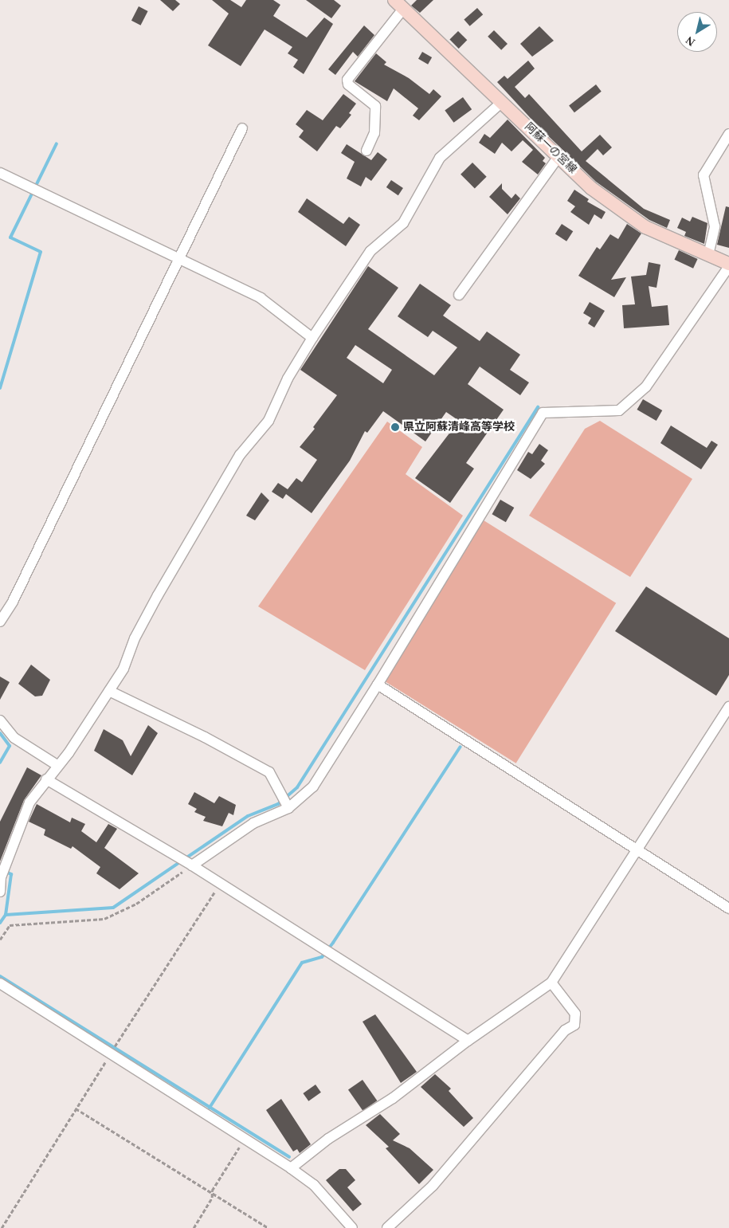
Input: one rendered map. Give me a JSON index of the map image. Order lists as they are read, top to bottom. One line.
{"streets":{"main road":["阿蘇一の宮線"]},"places":["県立阿蘇清峰高等学校"],"north":"bottom left"}
